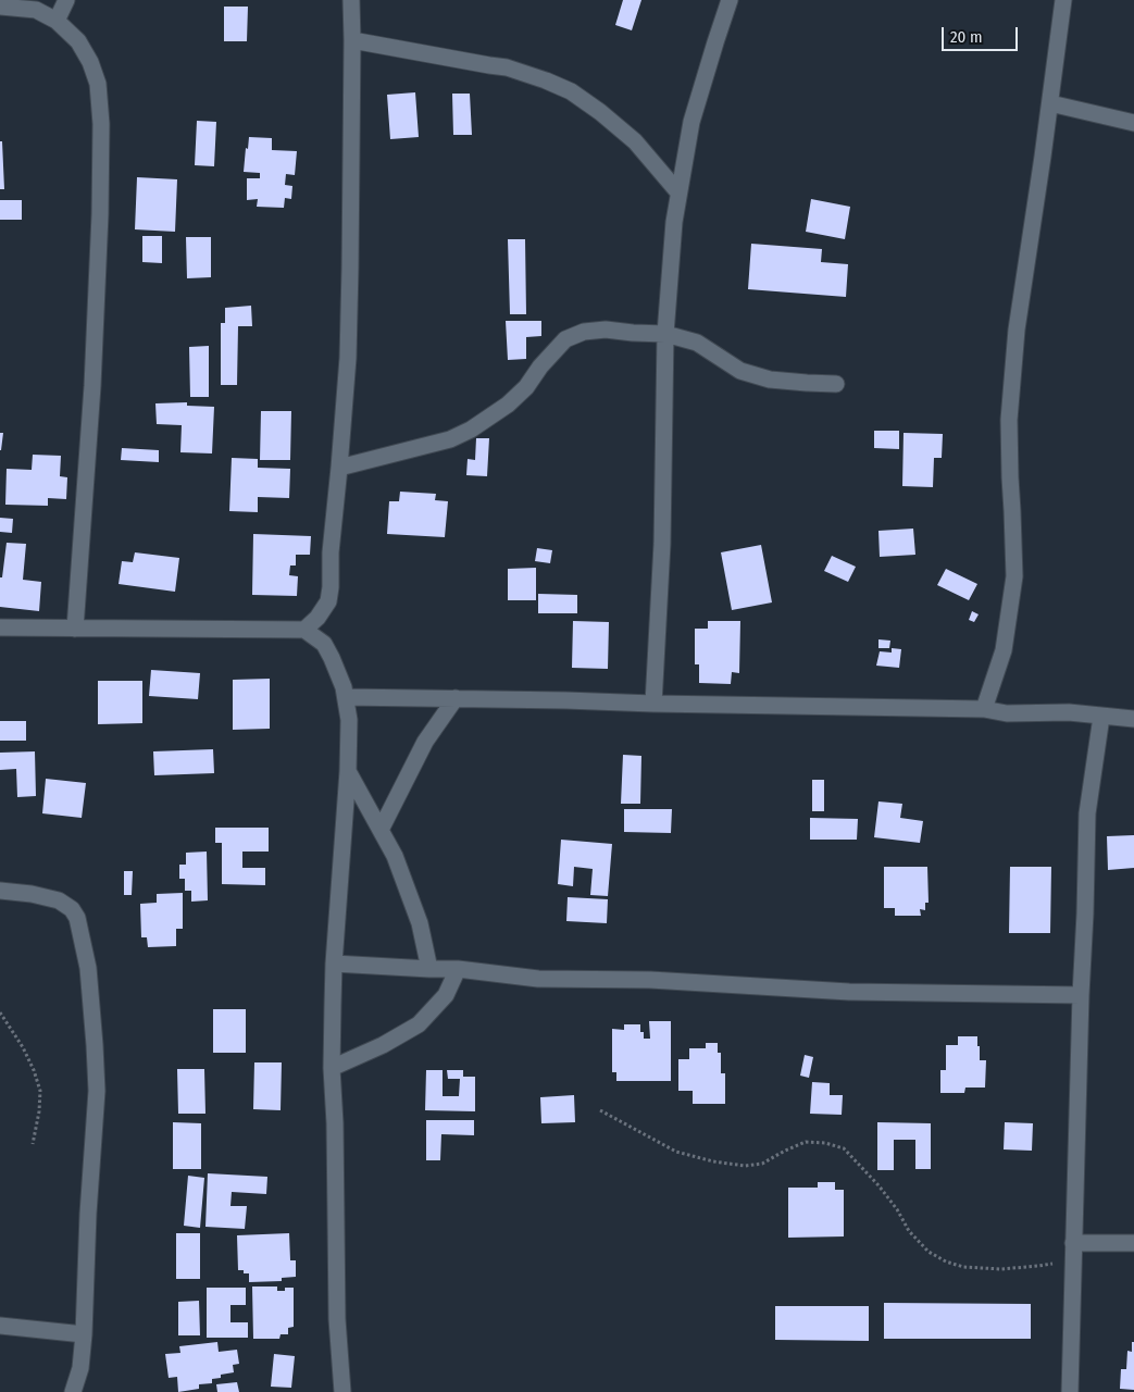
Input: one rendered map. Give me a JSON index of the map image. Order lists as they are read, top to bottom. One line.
{"scale_bar":"20 m"}
